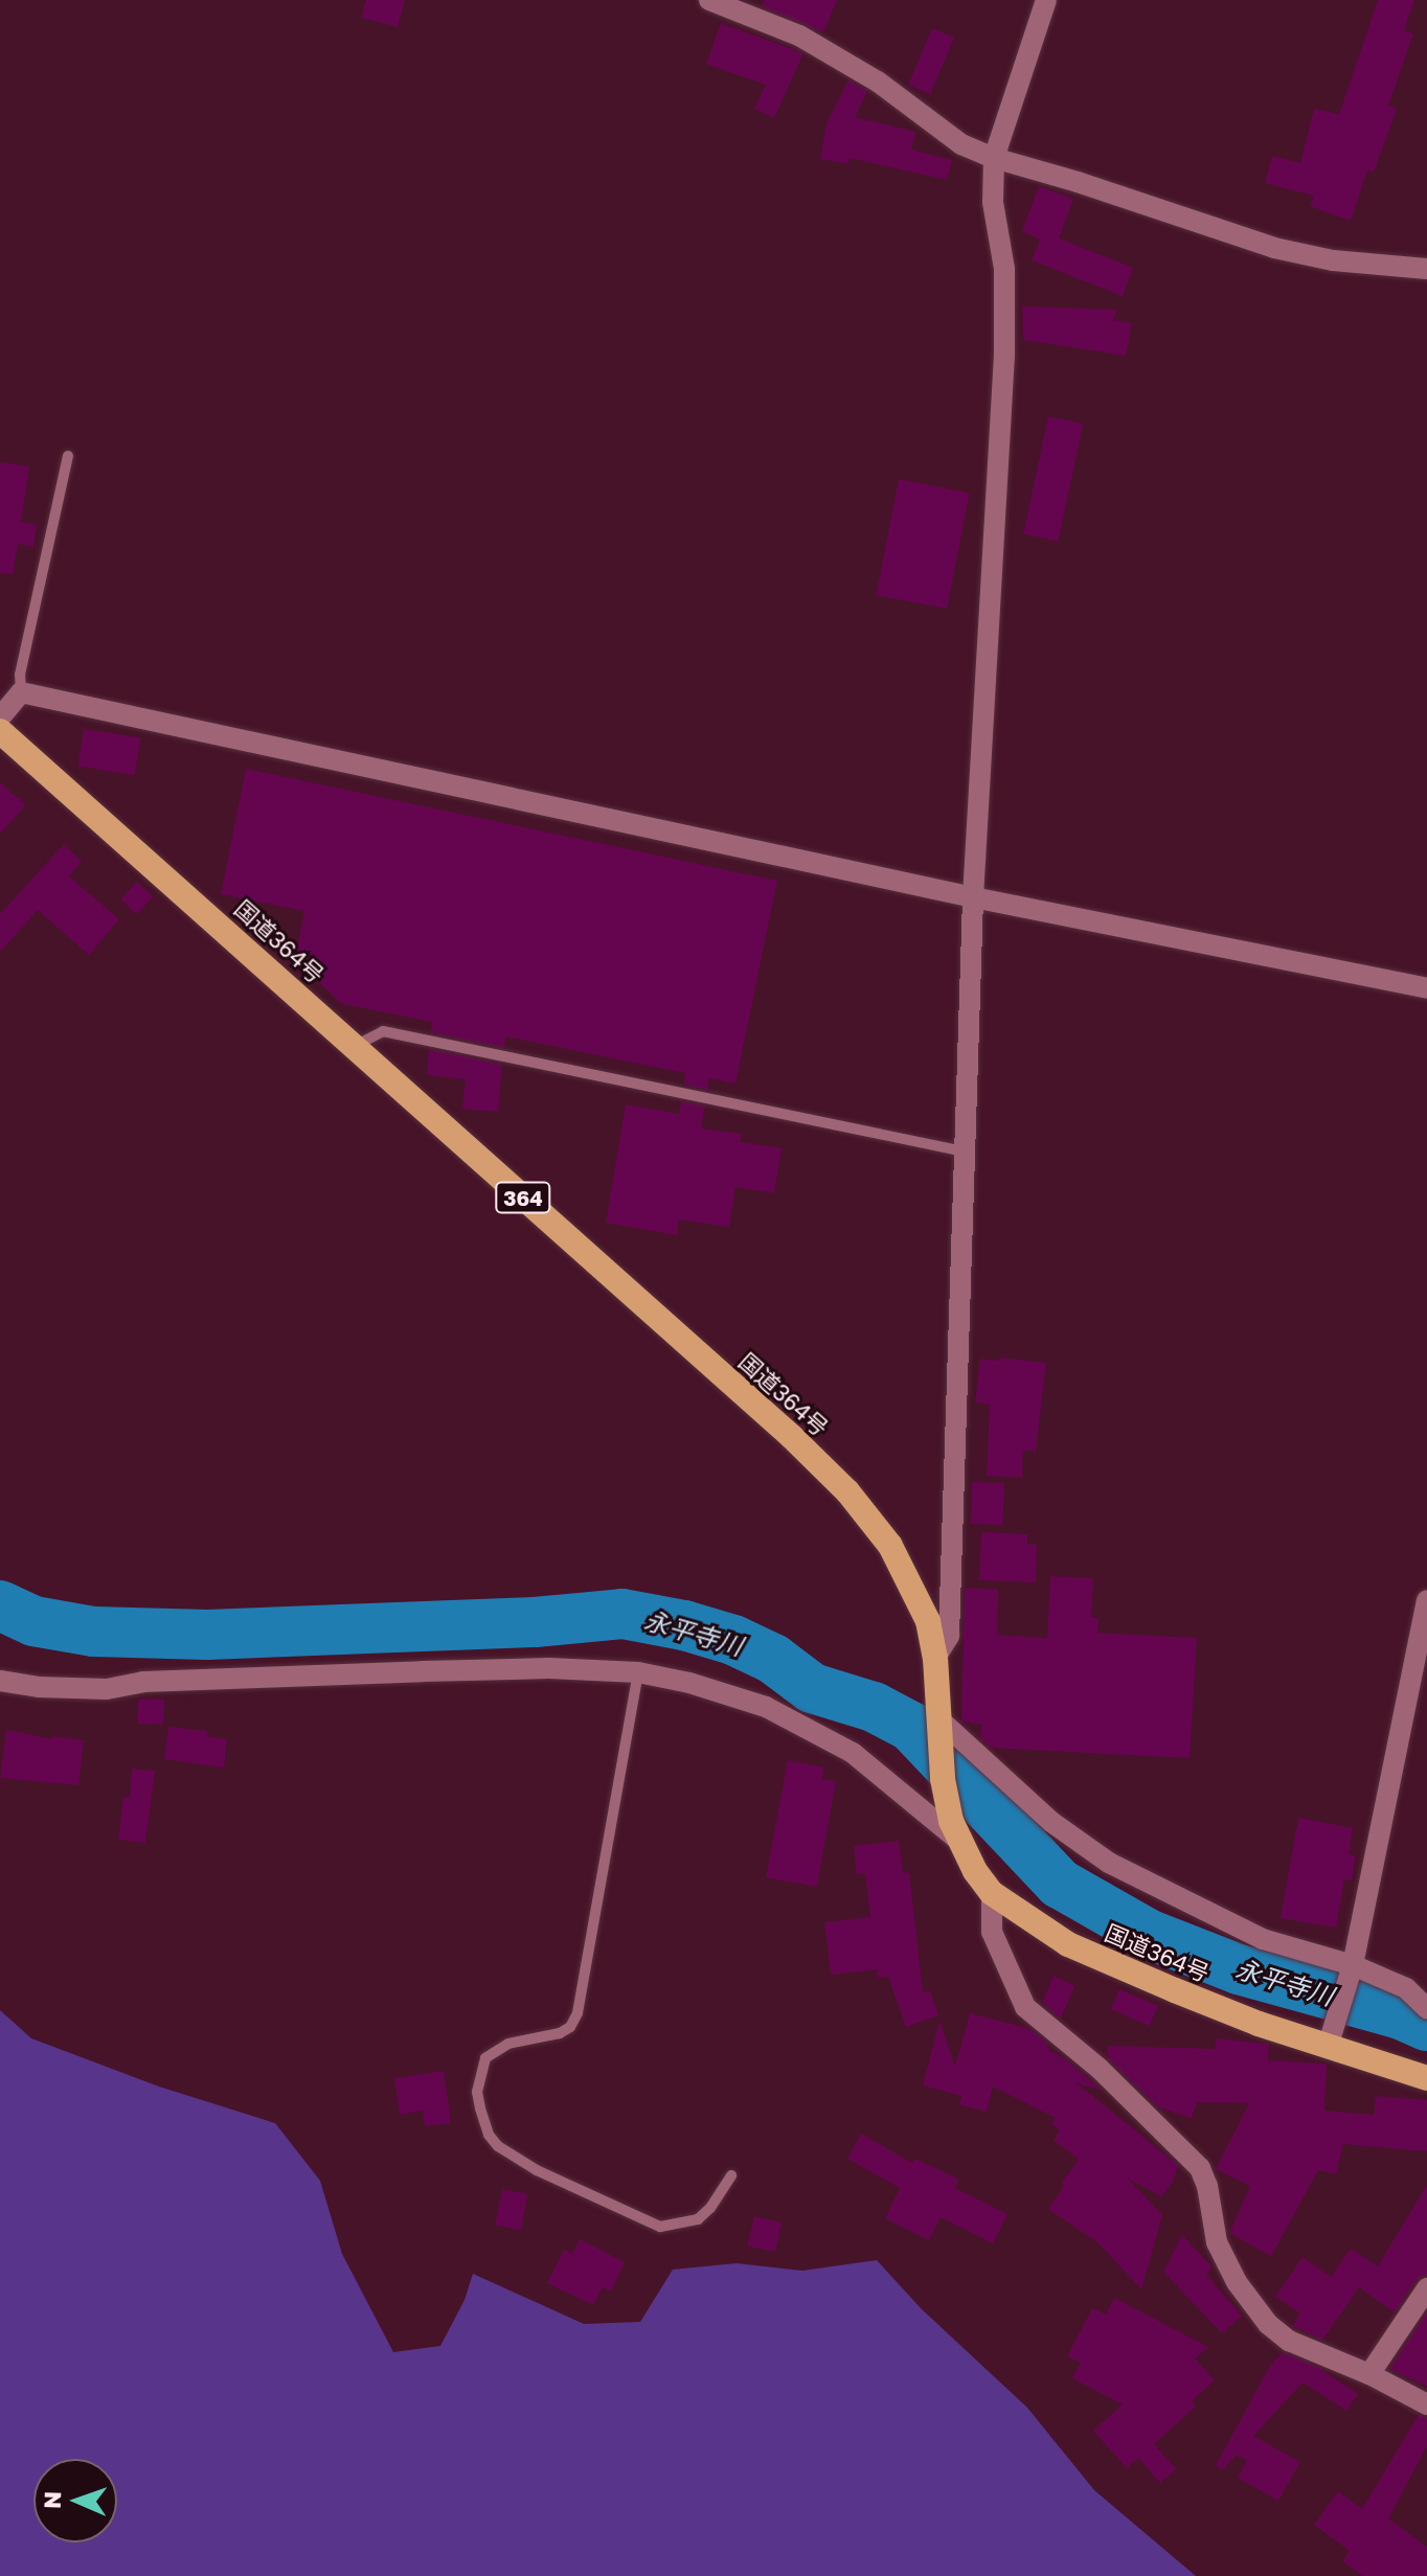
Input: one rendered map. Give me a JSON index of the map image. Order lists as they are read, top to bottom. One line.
{"streets":{"highway":["国道364号","364"]},"water":["永平寺川"],"north":"left"}
